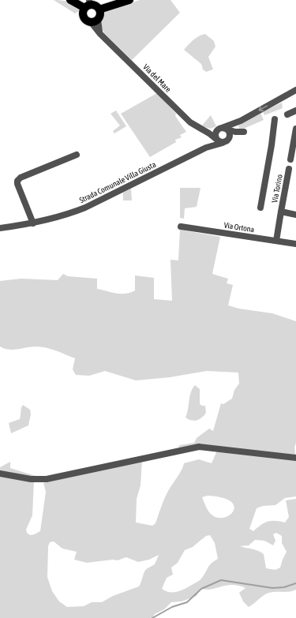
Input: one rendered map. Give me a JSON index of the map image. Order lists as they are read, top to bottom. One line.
{"streets":{"street":["Via del Mare","Strada Comunale Villa Giusta","Via Torino","Via Ortona"]},"crossings":[["Via del Mare","Strada Comunale Villa Giusta"],["Via Torino","Via Ortona"]]}
